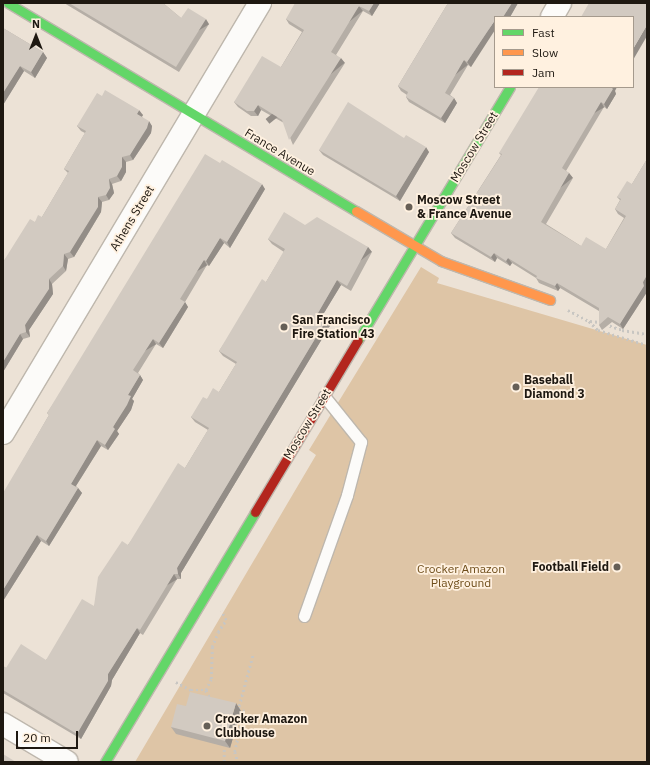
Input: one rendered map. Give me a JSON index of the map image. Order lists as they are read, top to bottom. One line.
{"streets":{"street":["Moscow Street","France Avenue","Athens Street"]},"crossings":[["Moscow Street","France Avenue"],["France Avenue","Athens Street"]],"parks":["Crocker Amazon Playground"],"places":["Moscow Street & France Avenue","San Francisco Fire Station 43","Baseball Diamond 3","Football Field","Crocker Amazon Clubhouse"],"legend":["Fast","Slow","Jam"],"scale_bar":"20 m","north":"top"}
